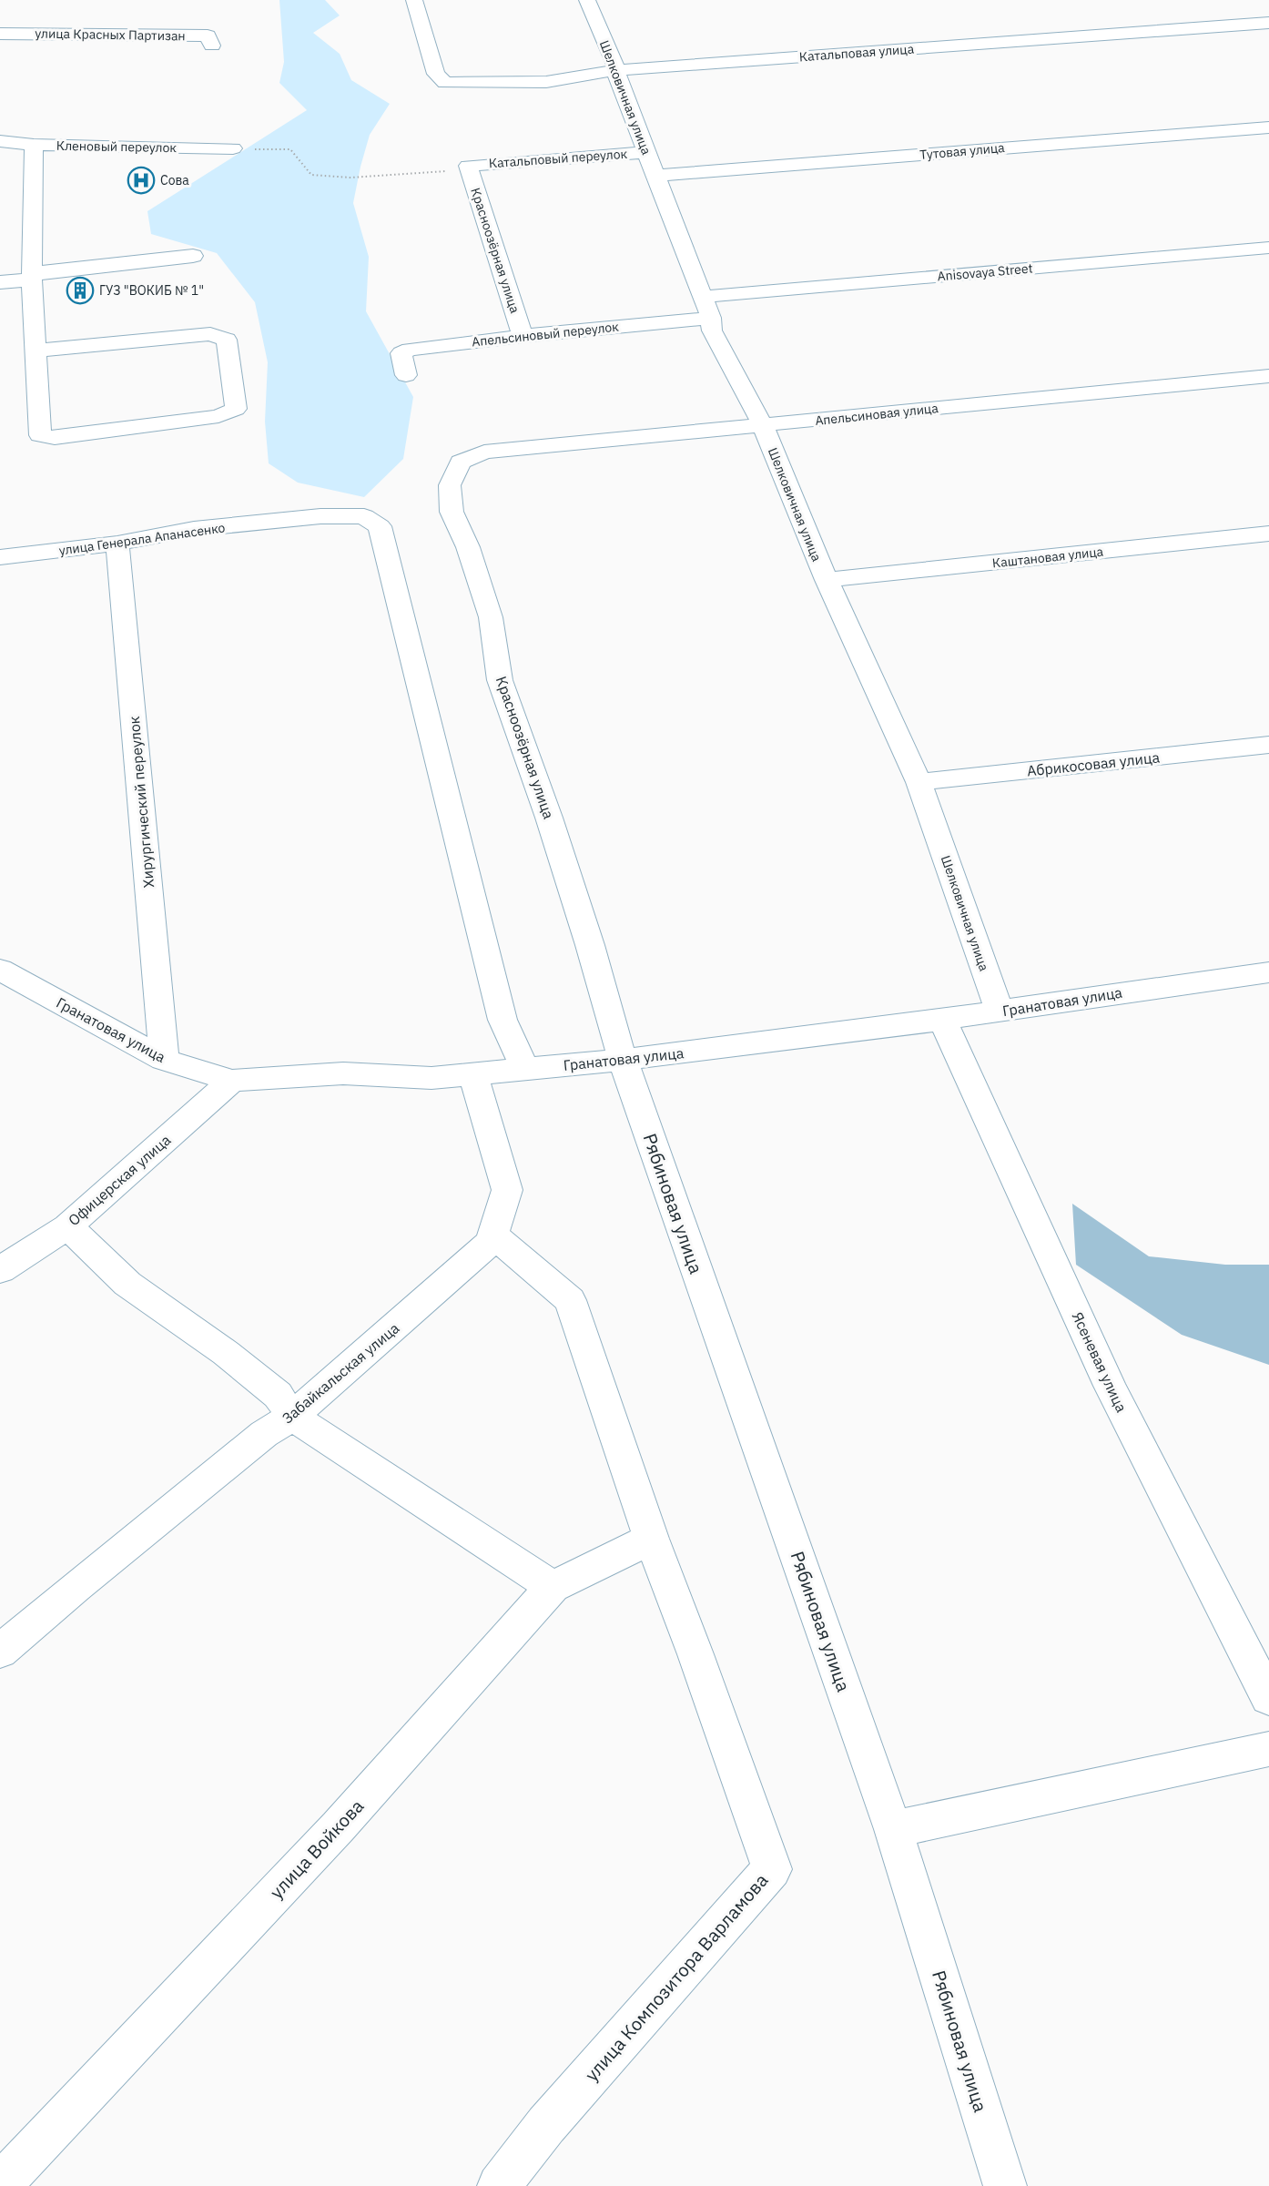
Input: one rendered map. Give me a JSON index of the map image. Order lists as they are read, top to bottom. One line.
{"streets":{"street":["улица Красных Партизан","Катальповая улица","Шелковичная улица","Кленовый переулок","Тутовая улица","Катальповый переулок","Красноозёрная улица","Anisovaya Street","Апельсиновый переулок","Апельсиновая улица","улица Генерала Апанасенко","Каштановая улица","Абрикосовая улица","Хирургический переулок","Гранатовая улица","Офицерская улица","Рябиновая улица","Ясеневая улица","Забайкальская улица","улица Войкова","улица Композитора Варламова"]},"crossings":[["Катальповая улица","Шелковичная улица"],["Шелковичная улица","Тутовая улица"],["Шелковичная улица","Катальповый переулок"],["Шелковичная улица","Anisovaya Street"],["Шелковичная улица","Апельсиновый переулок"],["Шелковичная улица","Апельсиновая улица"],["Шелковичная улица","Каштановая улица"],["Шелковичная улица","Абрикосовая улица"],["Шелковичная улица","Гранатовая улица"],["Катальповый переулок","Красноозёрная улица"],["Красноозёрная улица","Апельсиновый переулок"],["Красноозёрная улица","Апельсиновая улица"],["Красноозёрная улица","Гранатовая улица"],["Красноозёрная улица","Рябиновая улица"],["улица Генерала Апанасенко","Хирургический переулок"],["улица Генерала Апанасенко","Гранатовая улица"],["Хирургический переулок","Гранатовая улица"],["Гранатовая улица","Офицерская улица"],["Гранатовая улица","Рябиновая улица"],["Гранатовая улица","Ясеневая улица"],["Гранатовая улица","Забайкальская улица"],["улица Войкова","улица Композитора Варламова"]],"places":{"hospital":["Сова"],"building":["ГУЗ \"ВОКИБ № 1\""]}}
